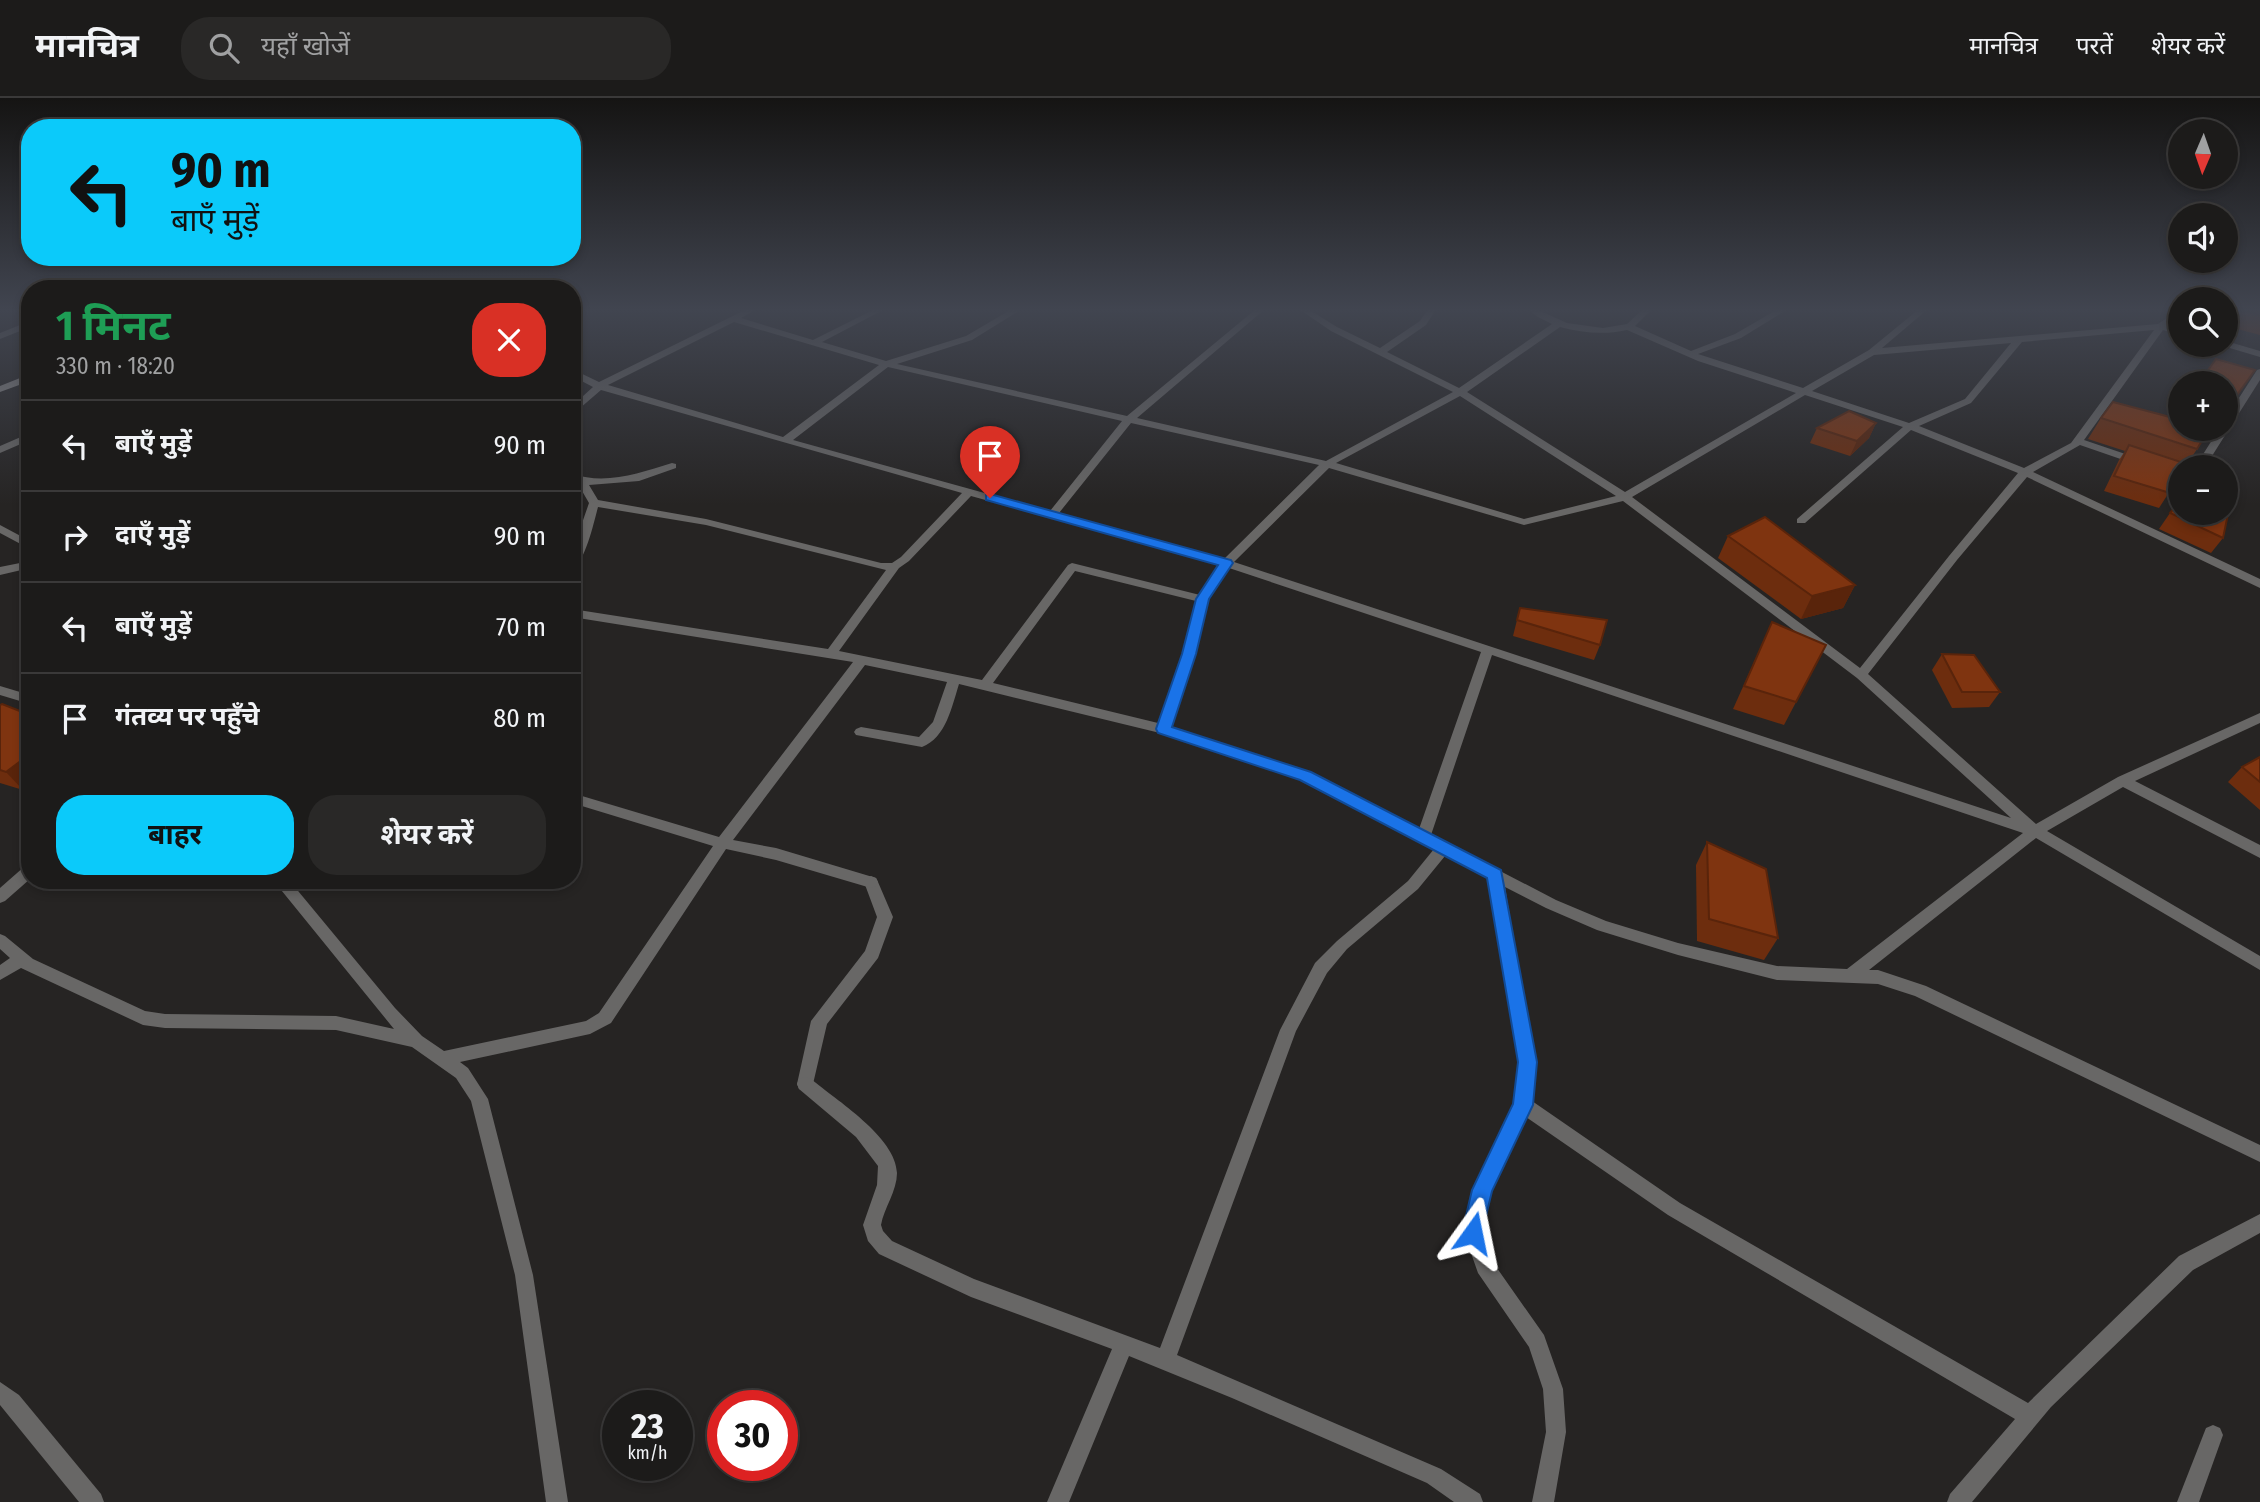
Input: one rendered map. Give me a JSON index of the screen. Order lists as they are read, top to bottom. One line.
{"north":"bottom","page":{"header":"मानचित्र","search":"यहाँ खोजें","nav":["मानचित्र","परतें","शेयर करें"],"map_buttons":["+","−"],"turn":["90 m","बाएँ मुड़ें"],"heading":["1 मिनट","330 m · 18:20"],"list":[{"name":"बाएँ मुड़ें","value":"90 m"},{"name":"दाएँ मुड़ें","value":"90 m"},{"name":"बाएँ मुड़ें","value":"70 m"},{"name":"गंतव्य पर पहुँचे","value":"80 m"}],"buttons":["बाहर","शेयर करें"],"speed":"23 km/h","limit":"30"}}
